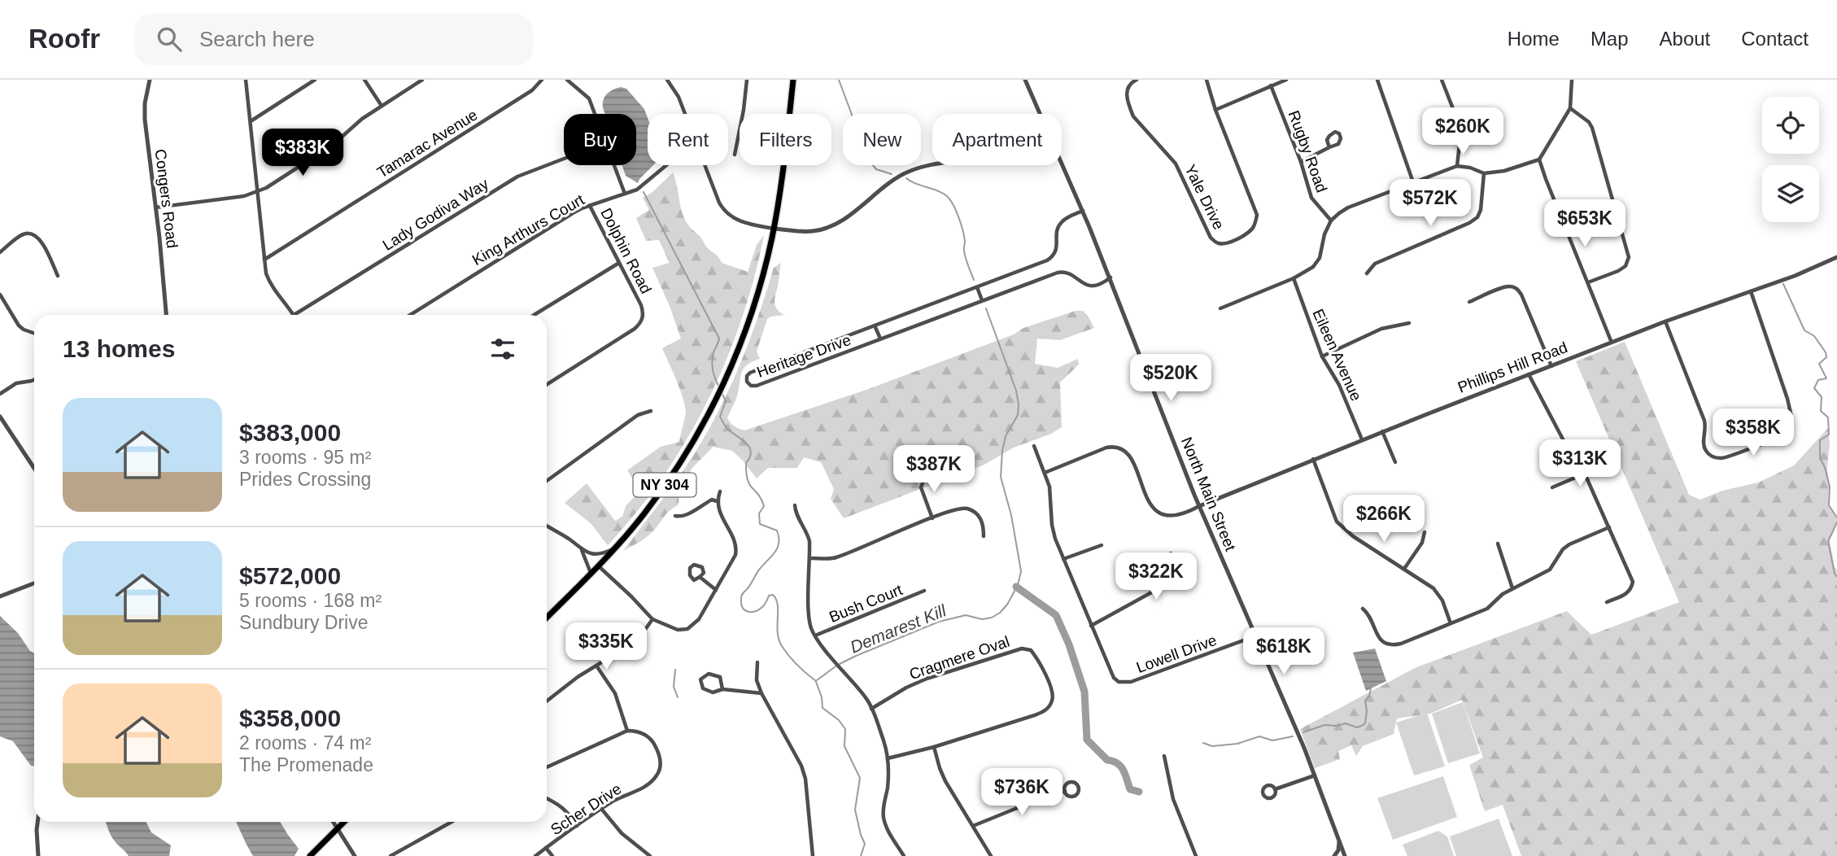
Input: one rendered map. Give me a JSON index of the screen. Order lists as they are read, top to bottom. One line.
{"streets":{"main road":["NY 304"],"street":["Tamarac Avenue","Rugby Road","Yale Drive","Congers Road","Lady Godiva Way","King Arthurs Court","Dolphin Road","Eileen Avenue","Heritage Drive","Phillips Hill Road","North Main Street","Bush Court","Lowell Drive","Cragmere Oval","Scher Drive"]},"crossings":[["King Arthurs Court","Dolphin Road"],["Eileen Avenue","Phillips Hill Road"],["Heritage Drive","North Main Street"],["Phillips Hill Road","North Main Street"],["North Main Street","Lowell Drive"]],"water":["Demarest Kill"],"page":{"header":"Roofr","search":"Search here","nav":["Home","Map","About","Contact"],"price":["$260K","$383K","$572K","$653K","$520K","$358K","$313K","$387K","$266K","$322K","$335K","$618K","$736K"],"chip":["Buy","Rent","Filters","New","Apartment"],"heading":"13 homes","list":[{"name":"$383,000","note":"3 rooms · 95 m² · Prides Crossing"},{"name":"$572,000","note":"5 rooms · 168 m² · Sundbury Drive"},{"name":"$358,000","note":"2 rooms · 74 m² · The Promenade"}]}}
